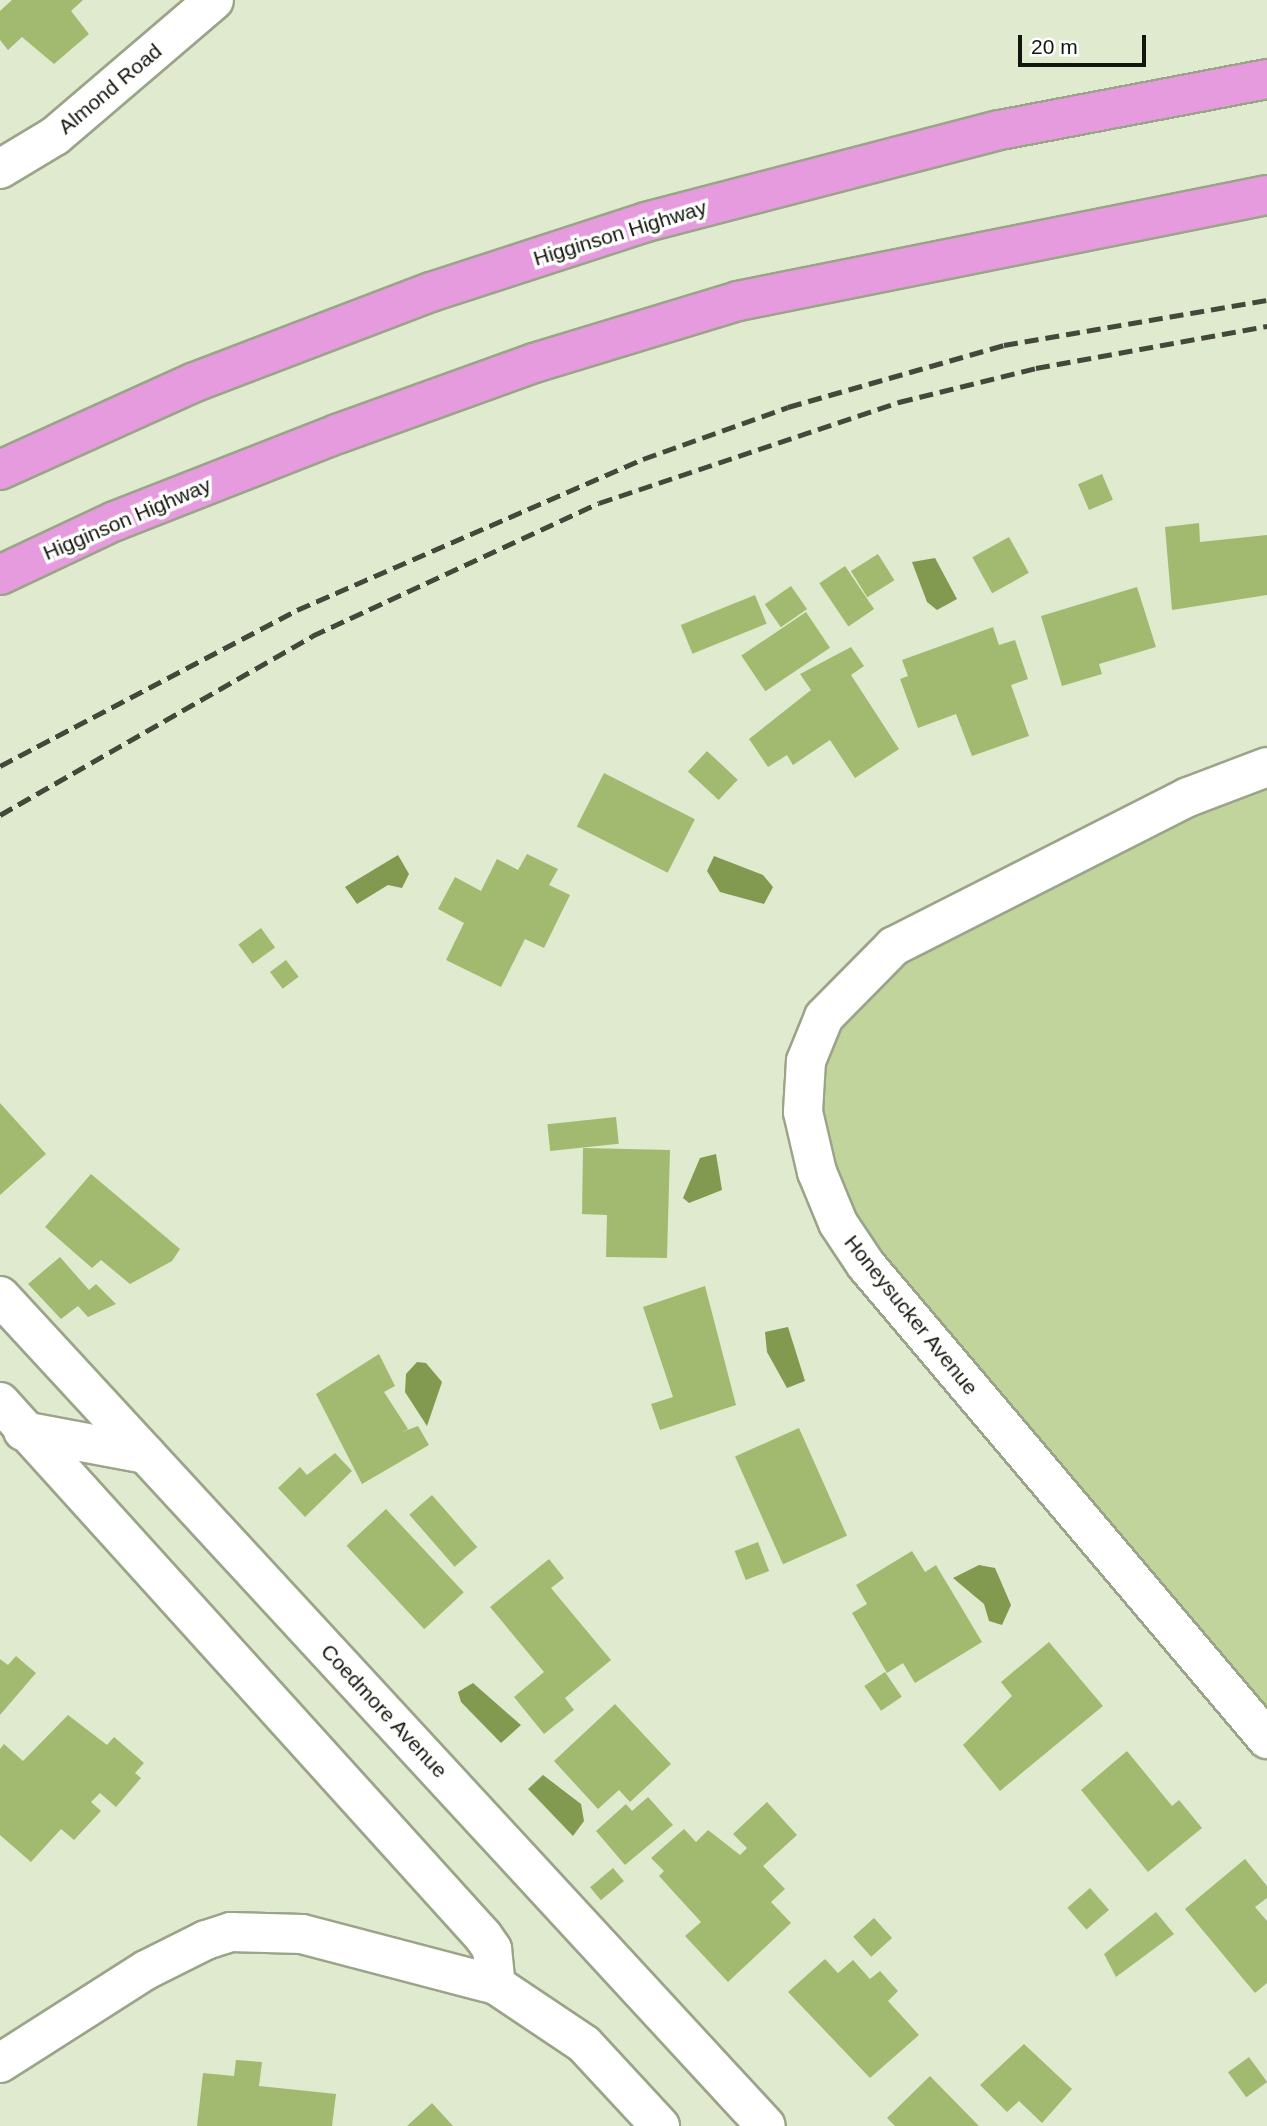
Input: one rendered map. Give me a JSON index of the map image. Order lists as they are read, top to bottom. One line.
{"streets":{"highway":["Higginson Highway"],"street":["Almond Road","Honeysucker Avenue","Coedmore Avenue"]},"scale_bar":"20 m"}
